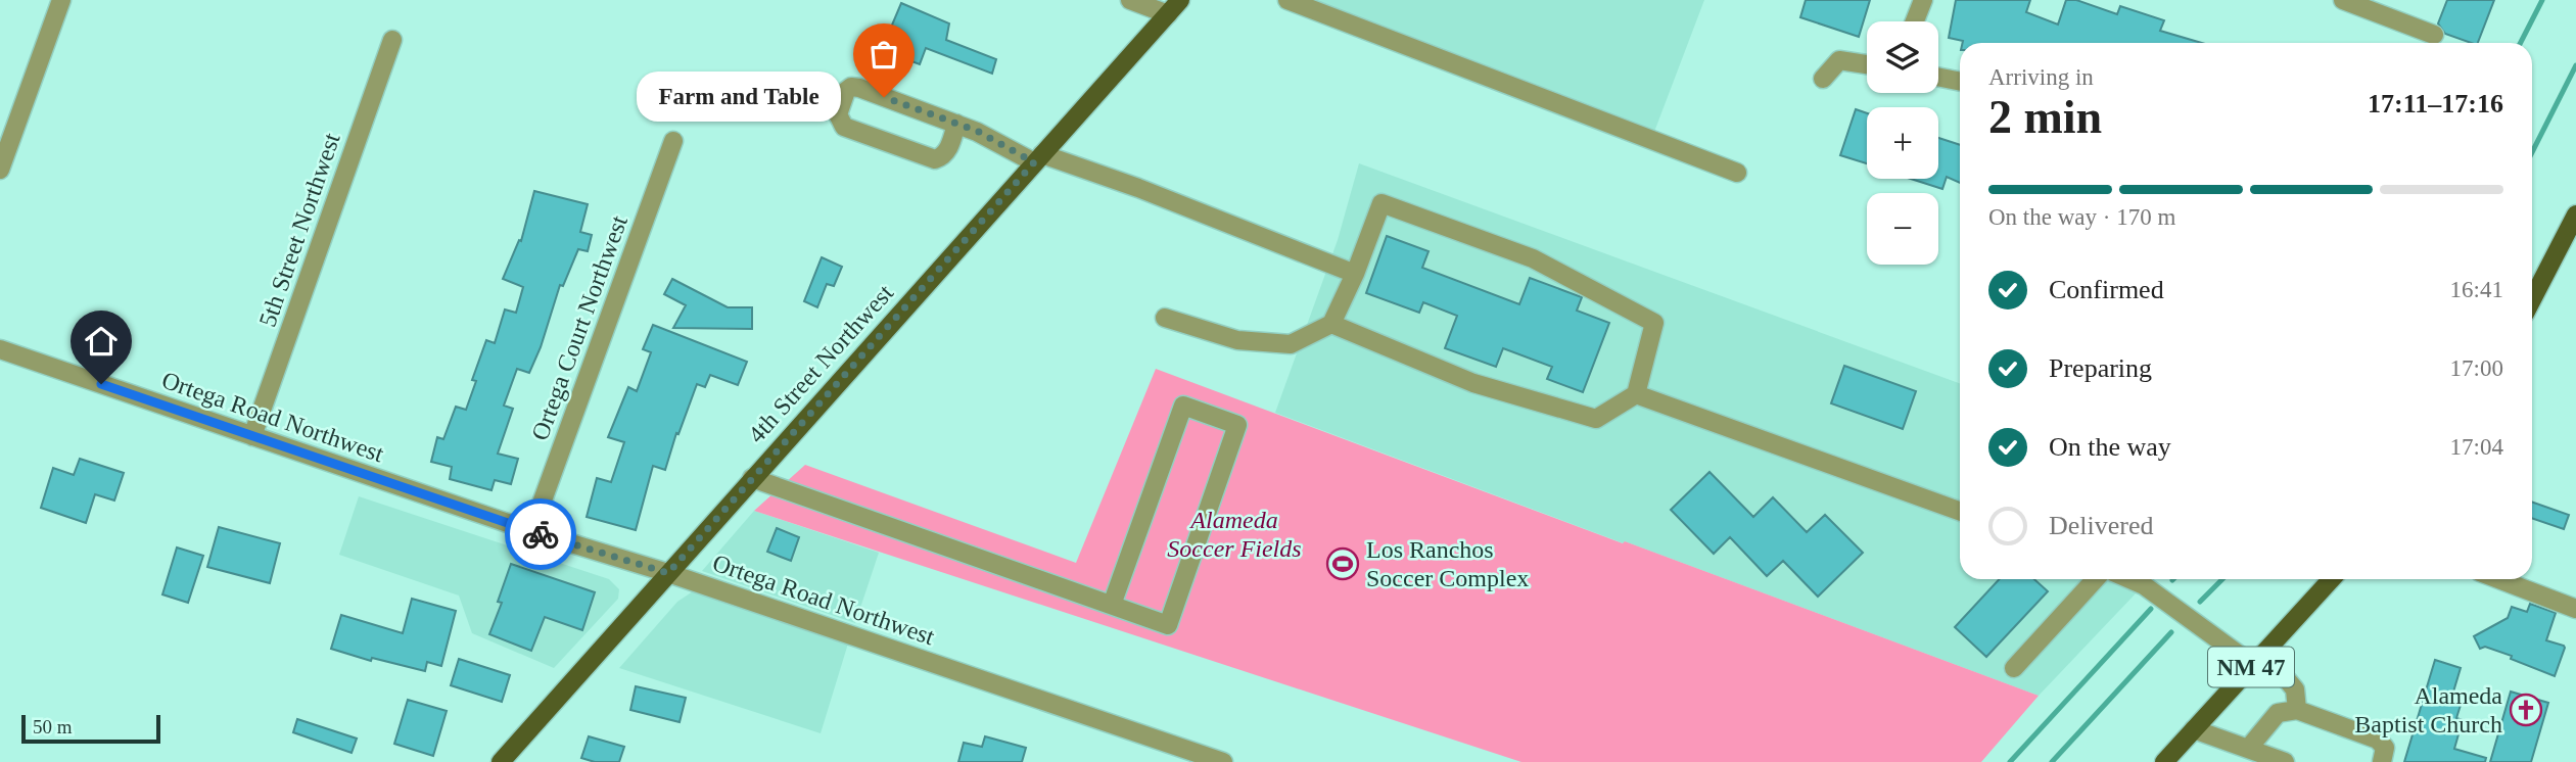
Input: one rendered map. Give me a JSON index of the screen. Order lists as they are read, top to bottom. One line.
{"streets":{"main road":["4th Street Northwest","NM 47"],"street":["5th Street Northwest","Ortega Court Northwest","Ortega Road Northwest"]},"crossings":[["5th Street Northwest","Ortega Road Northwest"],["Ortega Court Northwest","Ortega Road Northwest"],["4th Street Northwest","Ortega Road Northwest"]],"parks":["Alameda Soccer Fields"],"places":{"other":["Farm and Table"],"sports":["Los Ranchos Soccer Complex"],"church":["Alameda Baptist Church"]},"scale_bar":"50 m","page":{"map_buttons":["+","−"],"heading":["2 min","Arriving in","17:11–17:16"],"bubble":"Farm and Table","bar":"On the way · 170 m","list":[["Confirmed","16:41"],["Preparing","17:00"],["On the way","17:04"],"Delivered"],"scale":"50 m"}}
